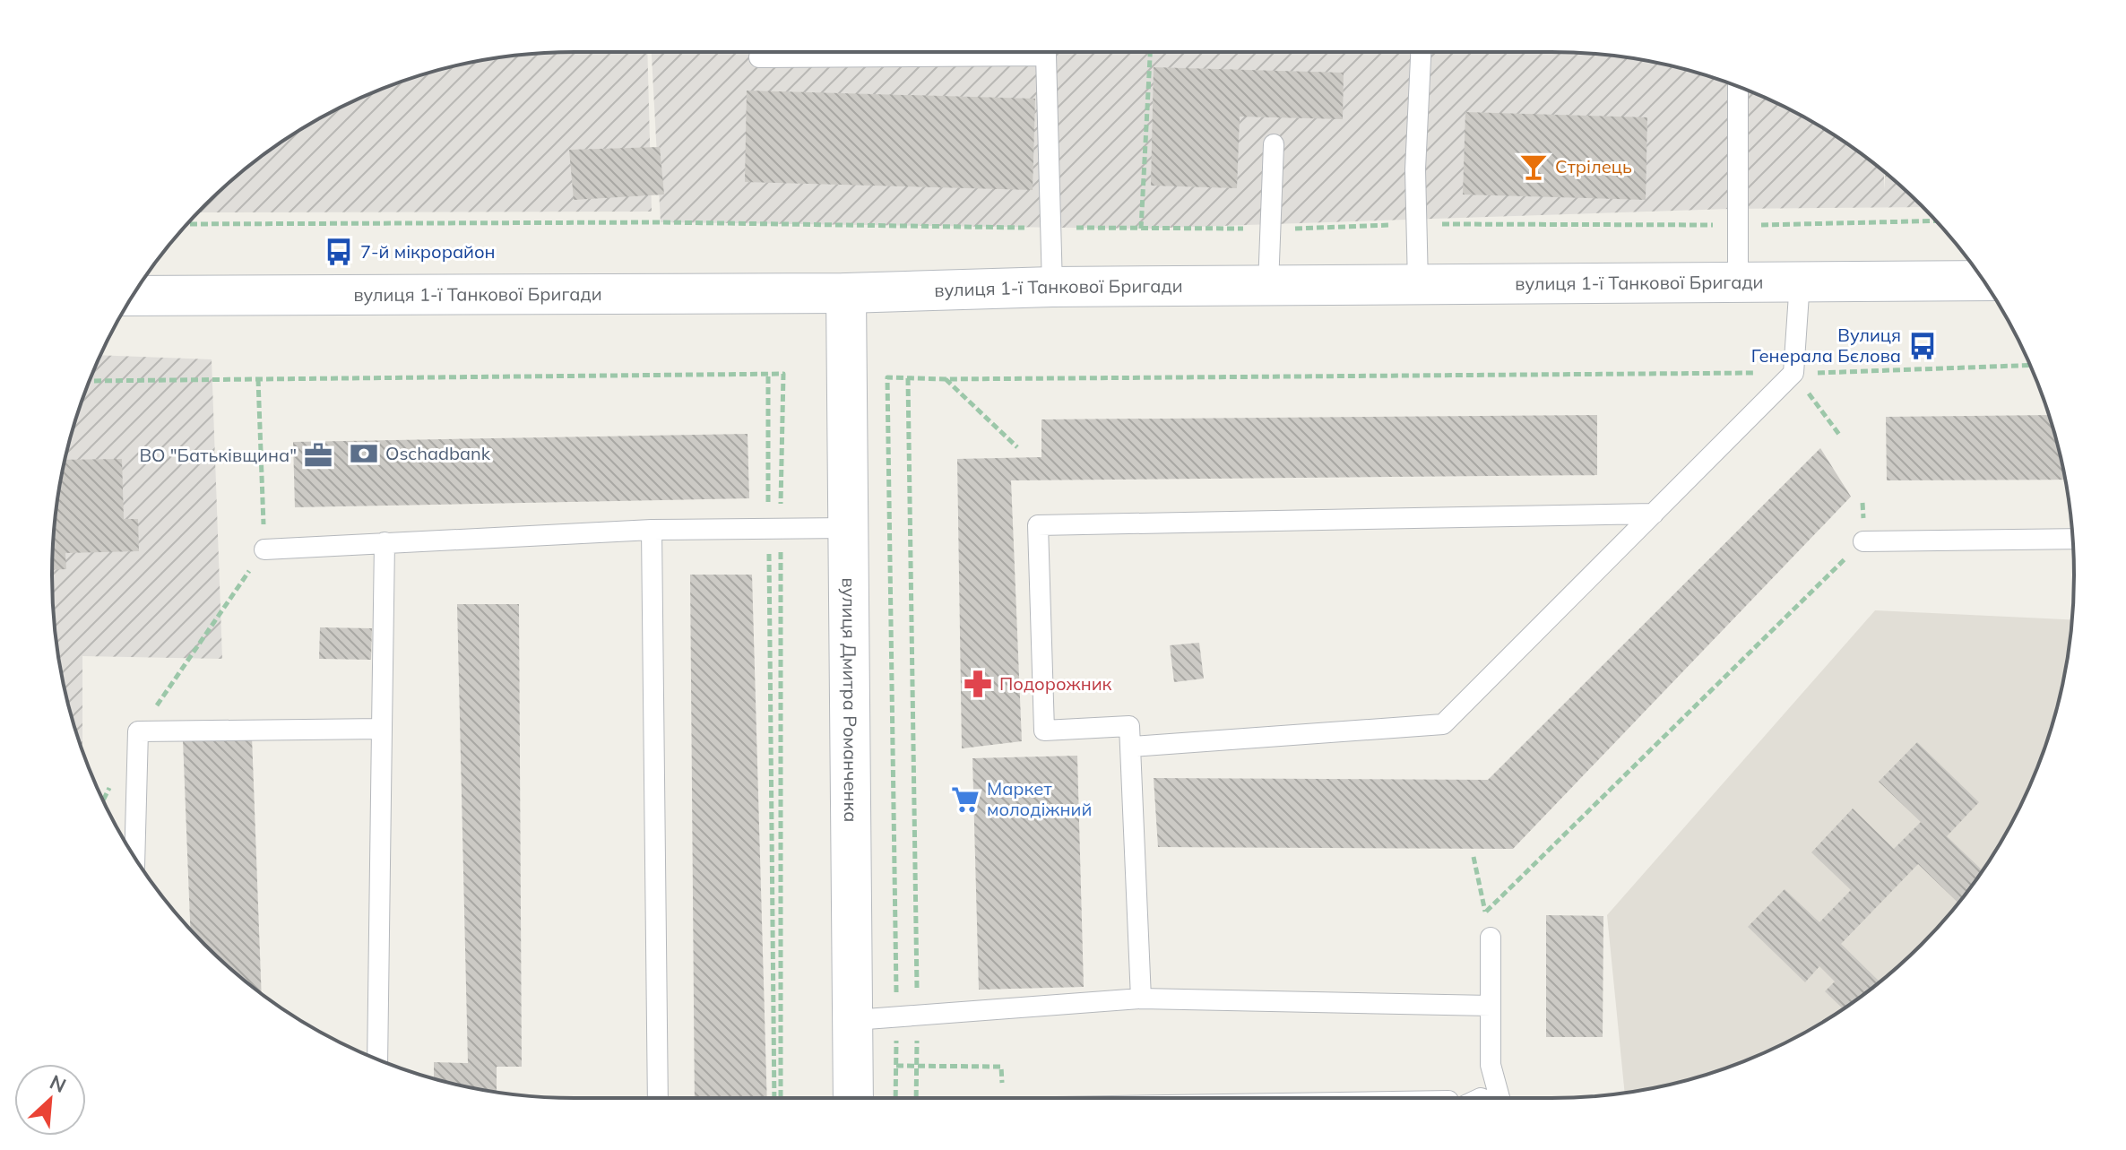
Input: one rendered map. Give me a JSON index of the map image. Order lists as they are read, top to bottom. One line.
{"streets":{"main road":["вулиця 1-ї Танкової Бригади","вулиця Дмитра Романченка"]},"crossings":[["вулиця 1-ї Танкової Бригади","вулиця Дмитра Романченка"]],"places":{"bar":["Стрілець"],"bus stop":["7-й мікрорайон","Вулиця Генерала Бєлова"],"bank":["Oschadbank"],"office":["ВО \"Батьківщина\""],"pharmacy":["Подорожник"],"supermarket":["Маркет молодіжний"]},"north":"top right"}
